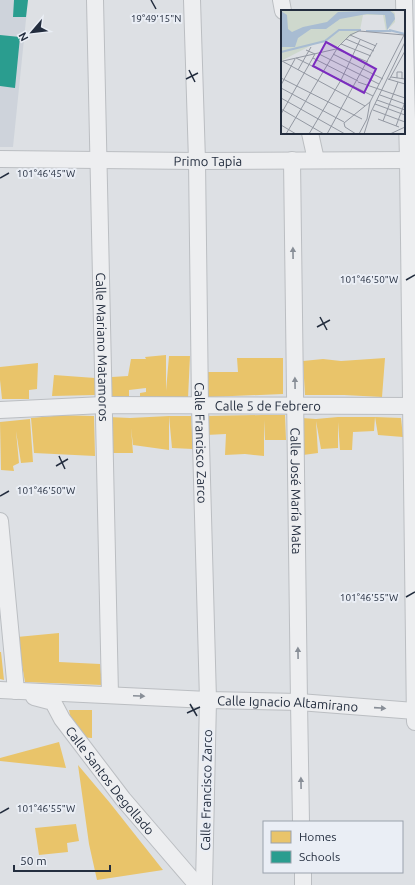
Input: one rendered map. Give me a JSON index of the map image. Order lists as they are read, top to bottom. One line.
{"streets":{"street":["Primo Tapia","Calle Mariano Matamoros","Calle 5 de Febrero","Calle Francisco Zarco","Calle José María Mata","Calle Ignacio Altamirano","Calle Santos Degollado"]},"crossings":[["Primo Tapia","Calle Mariano Matamoros"],["Primo Tapia","Calle Francisco Zarco"],["Primo Tapia","Calle José María Mata"],["Calle Mariano Matamoros","Calle 5 de Febrero"],["Calle Mariano Matamoros","Calle Ignacio Altamirano"],["Calle 5 de Febrero","Calle Francisco Zarco"],["Calle 5 de Febrero","Calle José María Mata"],["Calle Francisco Zarco","Calle Ignacio Altamirano"],["Calle José María Mata","Calle Ignacio Altamirano"]],"one_way":["Calle Ignacio Altamirano"],"legend":["Homes","Schools"],"scale_bar":"50 m","north":"bottom left","coordinates":["19°49'15\"N","101°46'45\"W","101°46'50\"W","101°46'55\"W"]}
